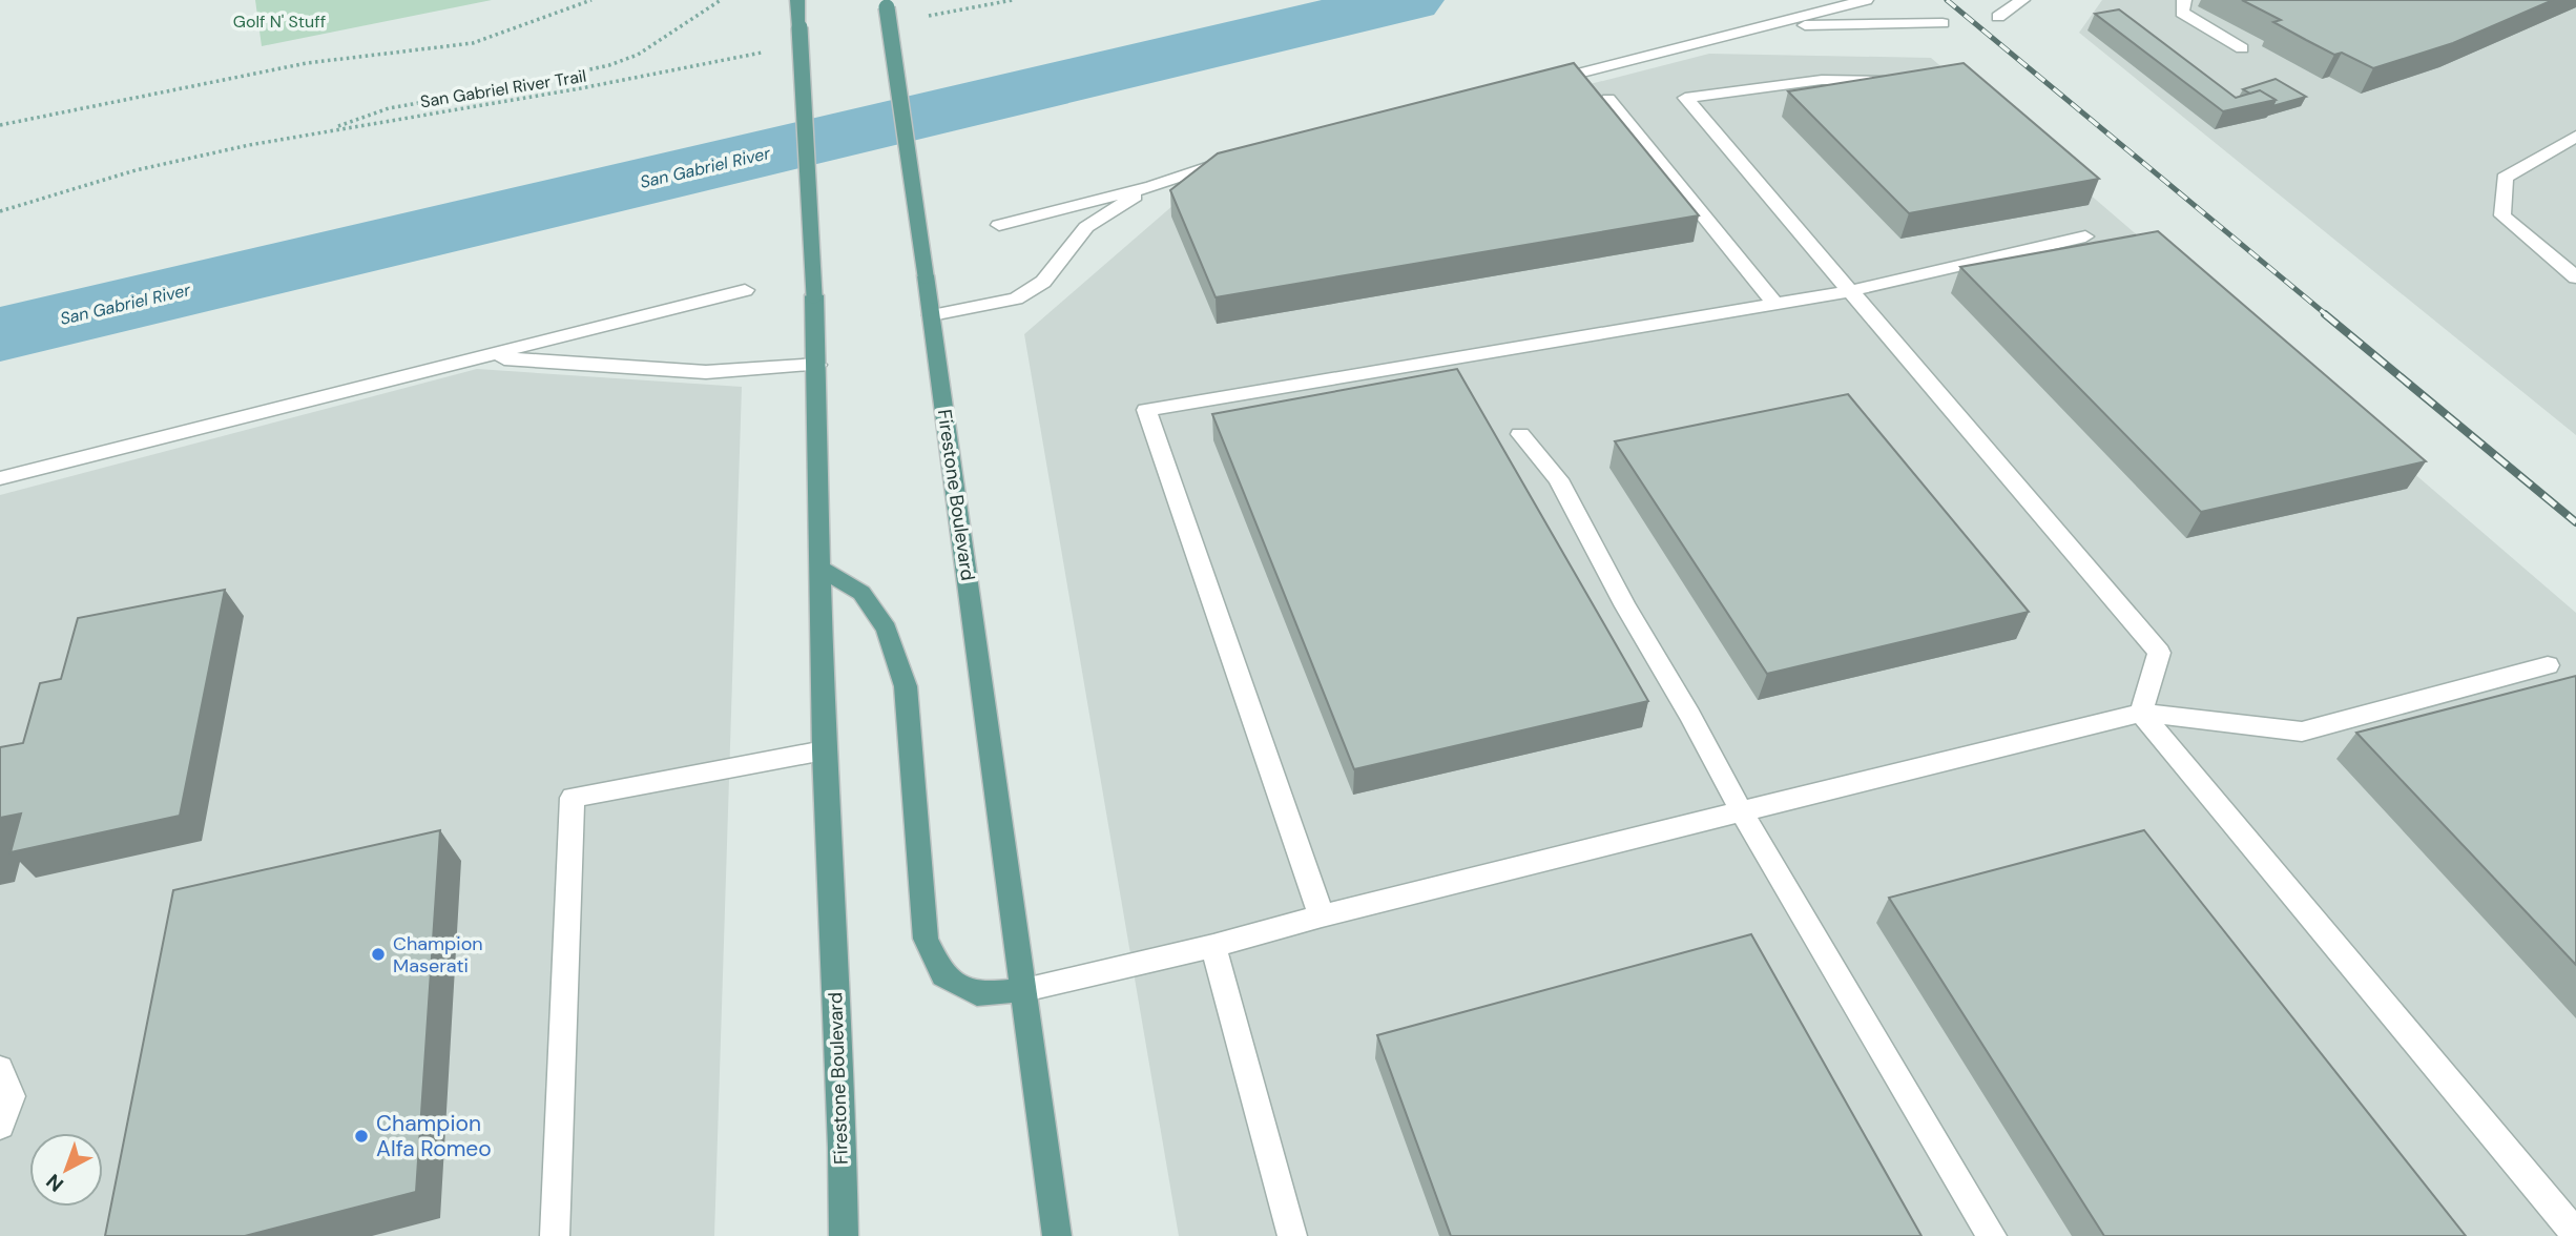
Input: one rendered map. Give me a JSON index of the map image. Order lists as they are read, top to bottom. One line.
{"streets":{"main road":["Firestone Boulevard"],"path":["San Gabriel River Trail"]},"water":["San Gabriel River"],"parks":["Golf N' Stuff"],"places":["Champion Maserati","Champion Alfa Romeo"],"north":"bottom left"}
